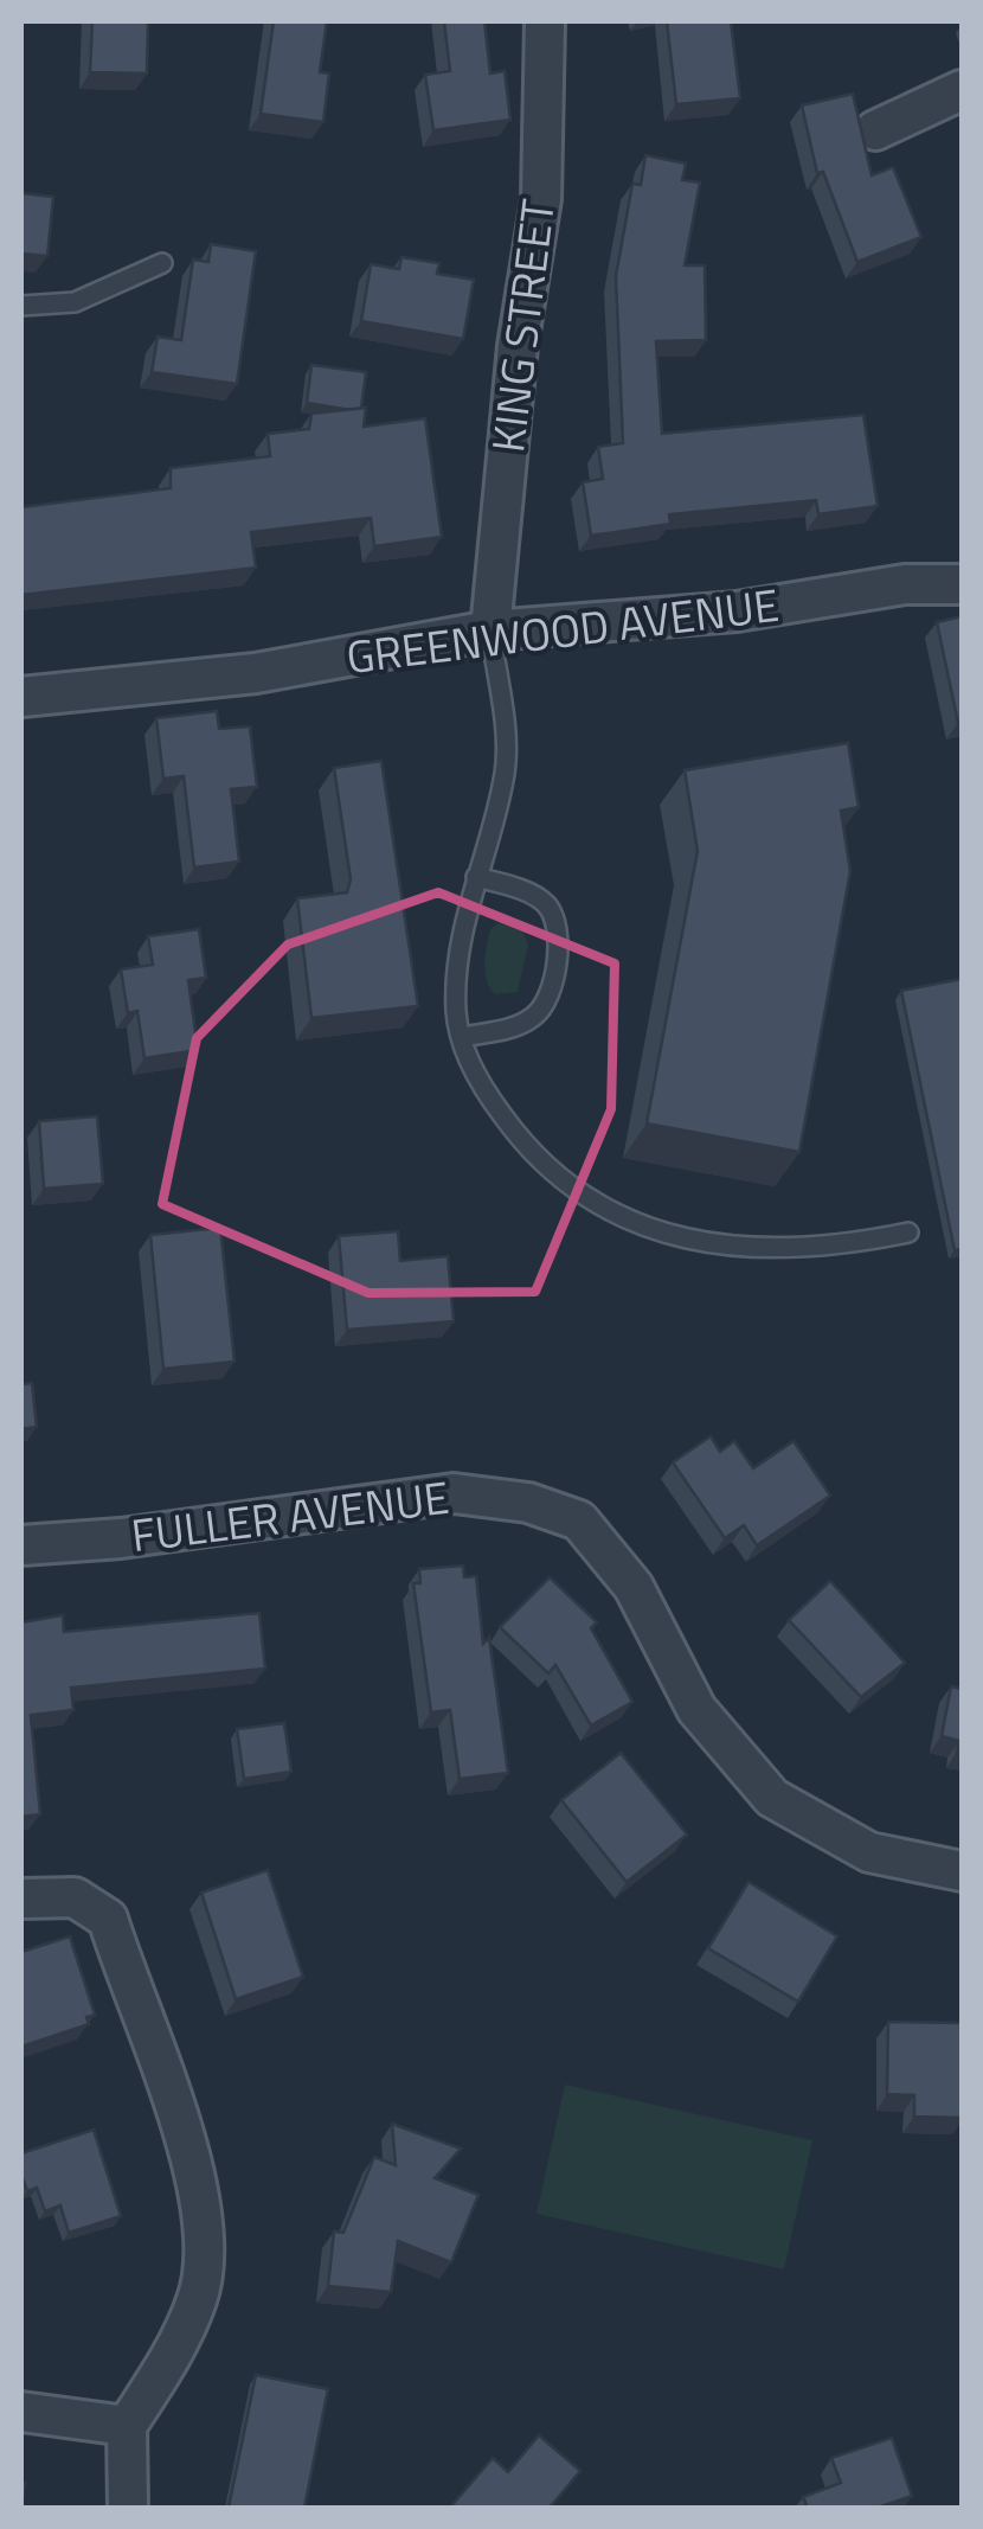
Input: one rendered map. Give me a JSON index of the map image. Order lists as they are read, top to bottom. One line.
{"streets":{"street":["KING STREET","GREENWOOD AVENUE","FULLER AVENUE"]},"crossings":[["KING STREET","GREENWOOD AVENUE"]]}
